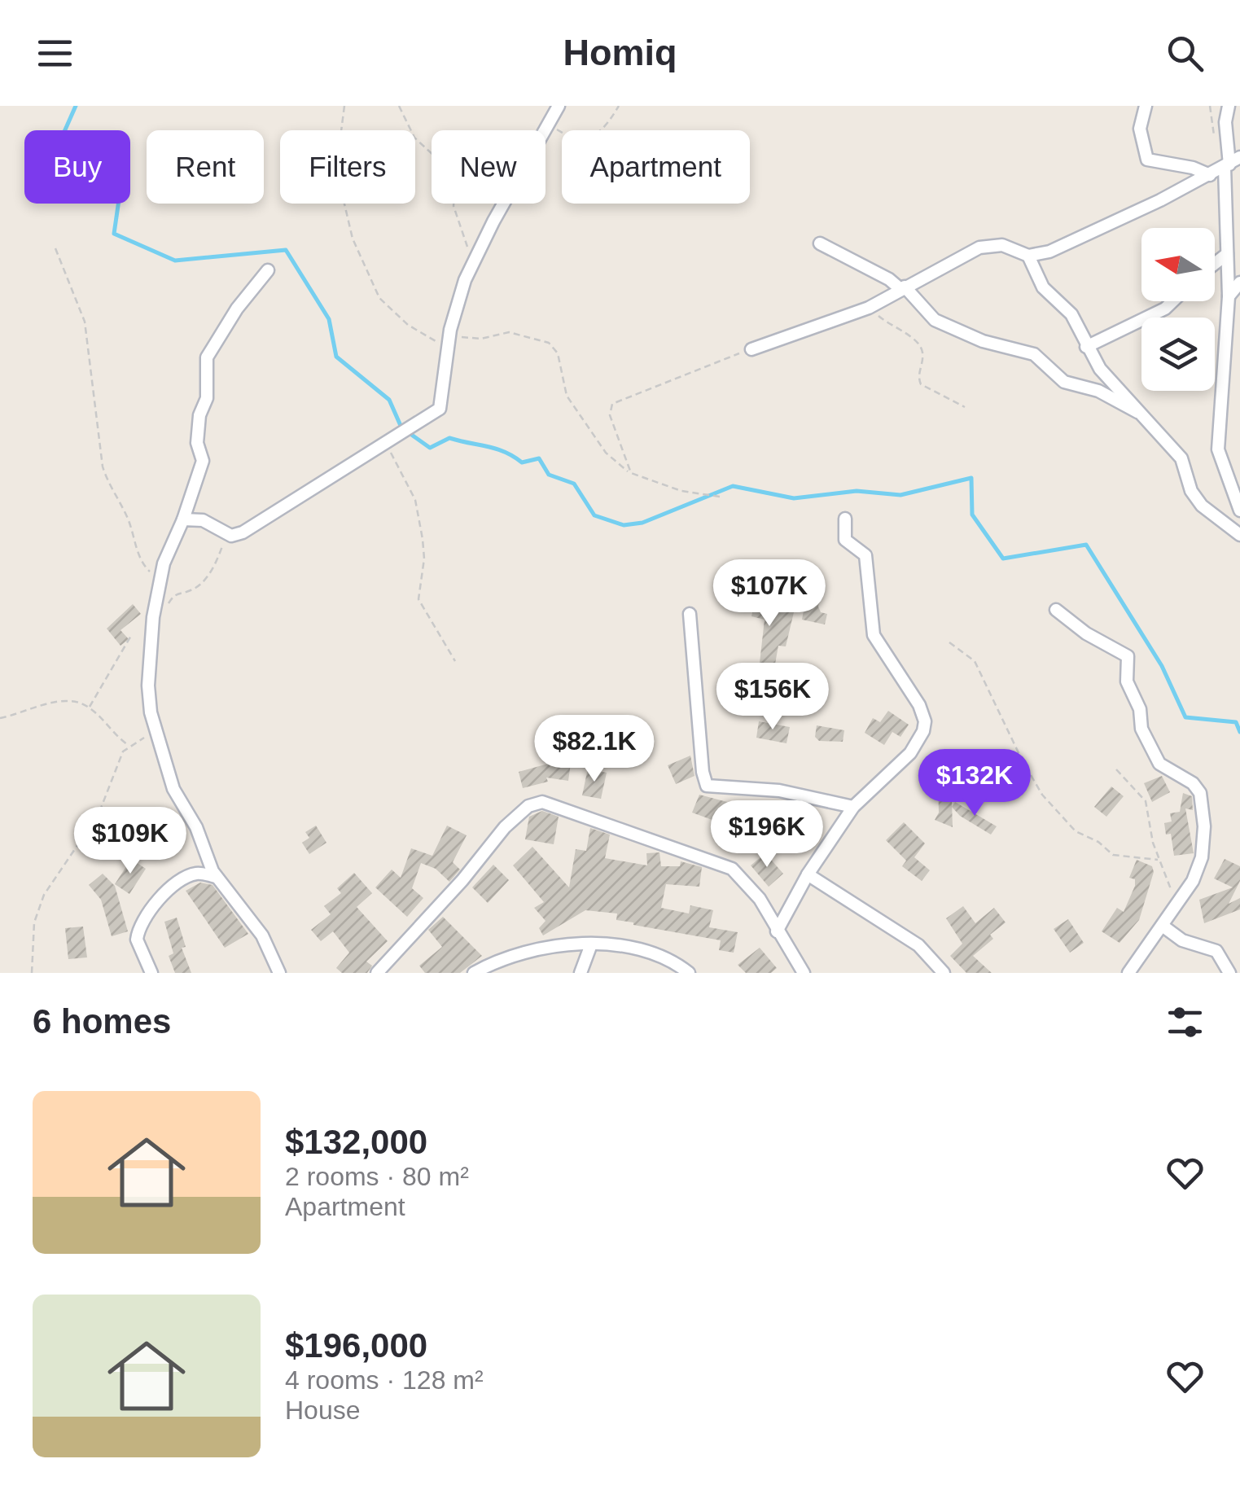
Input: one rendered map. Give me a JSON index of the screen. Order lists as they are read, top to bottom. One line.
{"north":"left","page":{"header":"Homiq","chip":["Buy","Rent","Filters","New","Apartment"],"price":["$107K","$156K","$82.1K","$132K","$196K","$109K"],"heading":"6 homes","list":[{"name":"$132,000","note":"2 rooms · 80 m² · Apartment"},{"name":"$196,000","note":"4 rooms · 128 m² · House"}]}}
